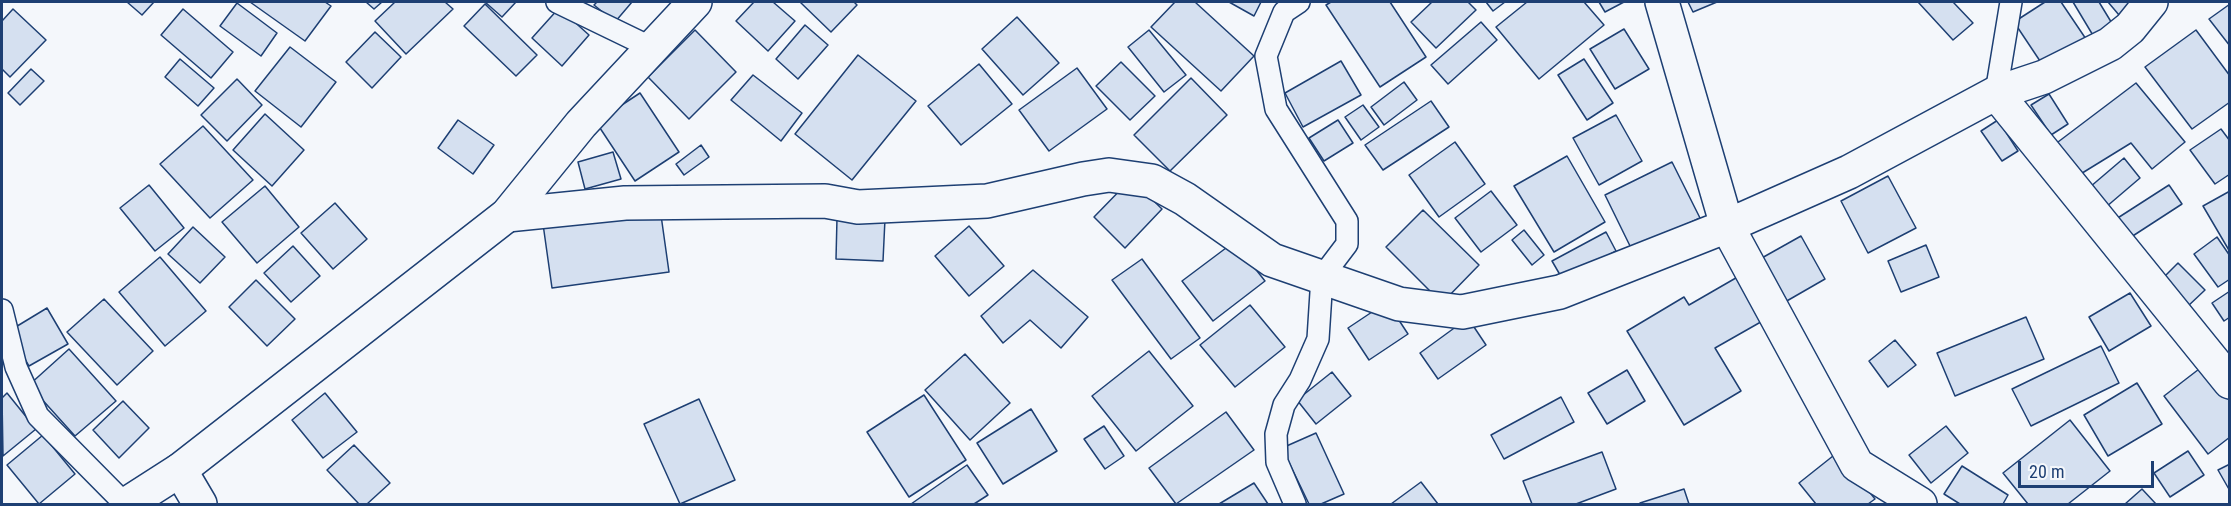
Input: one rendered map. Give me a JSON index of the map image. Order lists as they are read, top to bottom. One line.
{"scale_bar":"20 m"}
